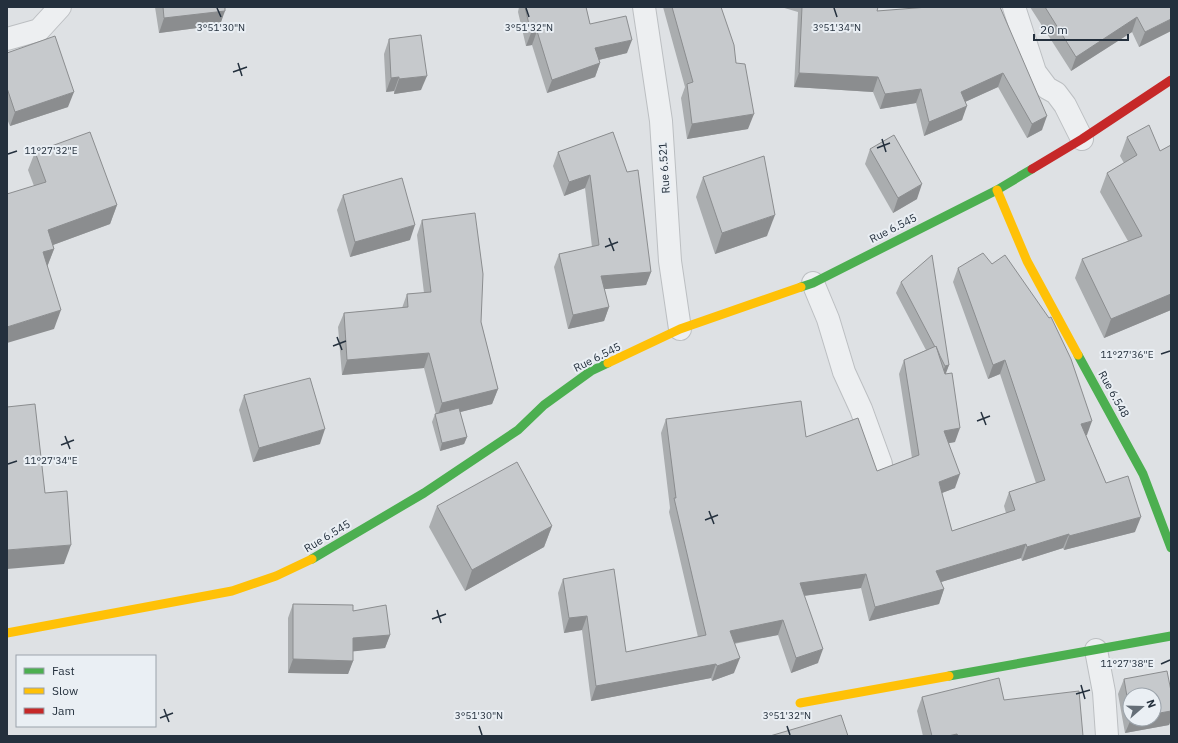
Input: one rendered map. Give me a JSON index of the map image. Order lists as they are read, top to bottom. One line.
{"streets":{"street":["Rue 6.521","Rue 6.545","Rue 6.548"]},"crossings":[["Rue 6.521","Rue 6.545"],["Rue 6.545","Rue 6.548"]],"legend":["Fast","Slow","Jam"],"scale_bar":"20 m","north":"right","coordinates":["3°51'30\"N","3°51'32\"N","3°51'34\"N","11°27'32\"E","11°27'36\"E","11°27'34\"E","11°27'38\"E"]}
